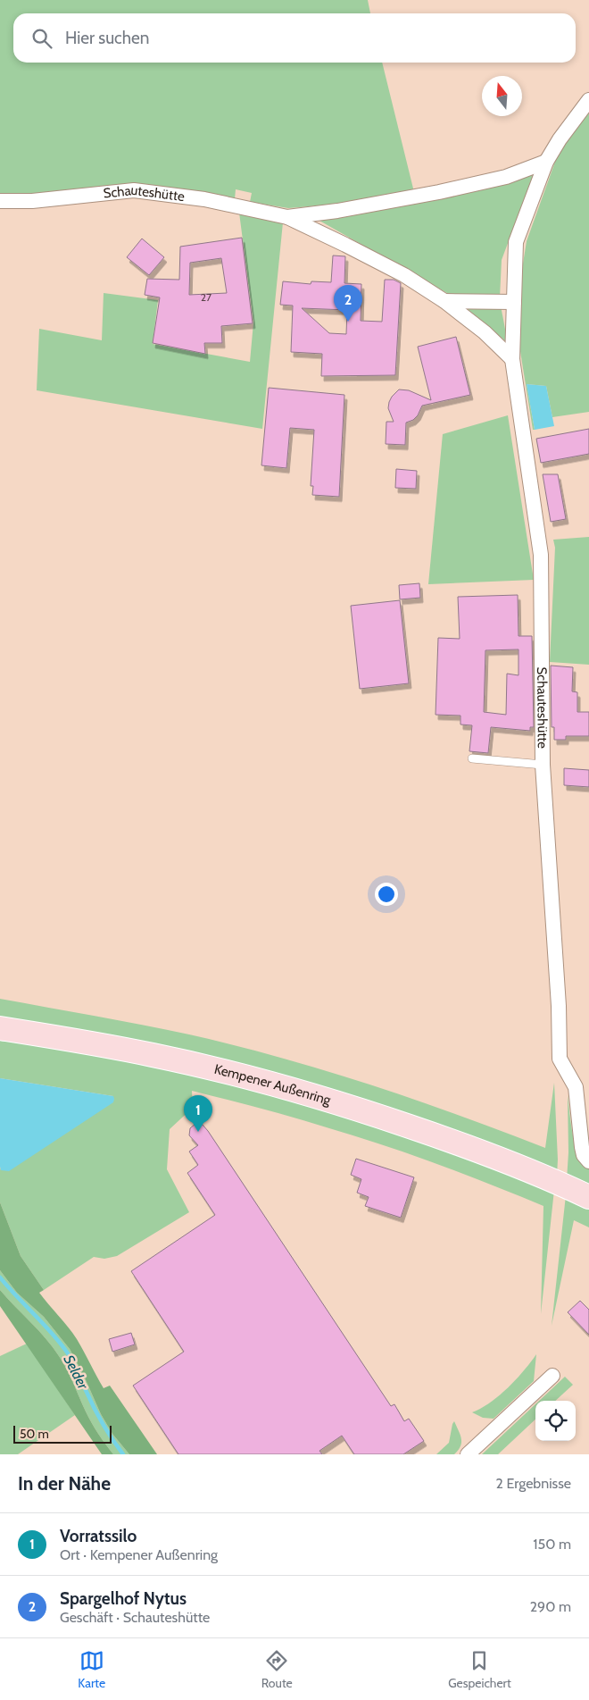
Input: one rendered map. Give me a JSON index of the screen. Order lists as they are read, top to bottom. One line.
{"streets":{"main road":["Kempener Außenring"],"street":["Schauteshütte"]},"water":["Selder"],"house_numbers":["27"],"scale_bar":"50 m","north":"top","page":{"search":"Hier suchen","pins":["2","1"],"scale":"50 m","heading":["In der Nähe","2 Ergebnisse"],"list":[{"mark":"1","name":"Vorratssilo","note":"Ort · Kempener Außenring","value":"150 m"},{"mark":"2","name":"Spargelhof Nytus","note":"Geschäft · Schauteshütte","value":"290 m"}],"nav":["Karte","Route","Gespeichert"]}}
